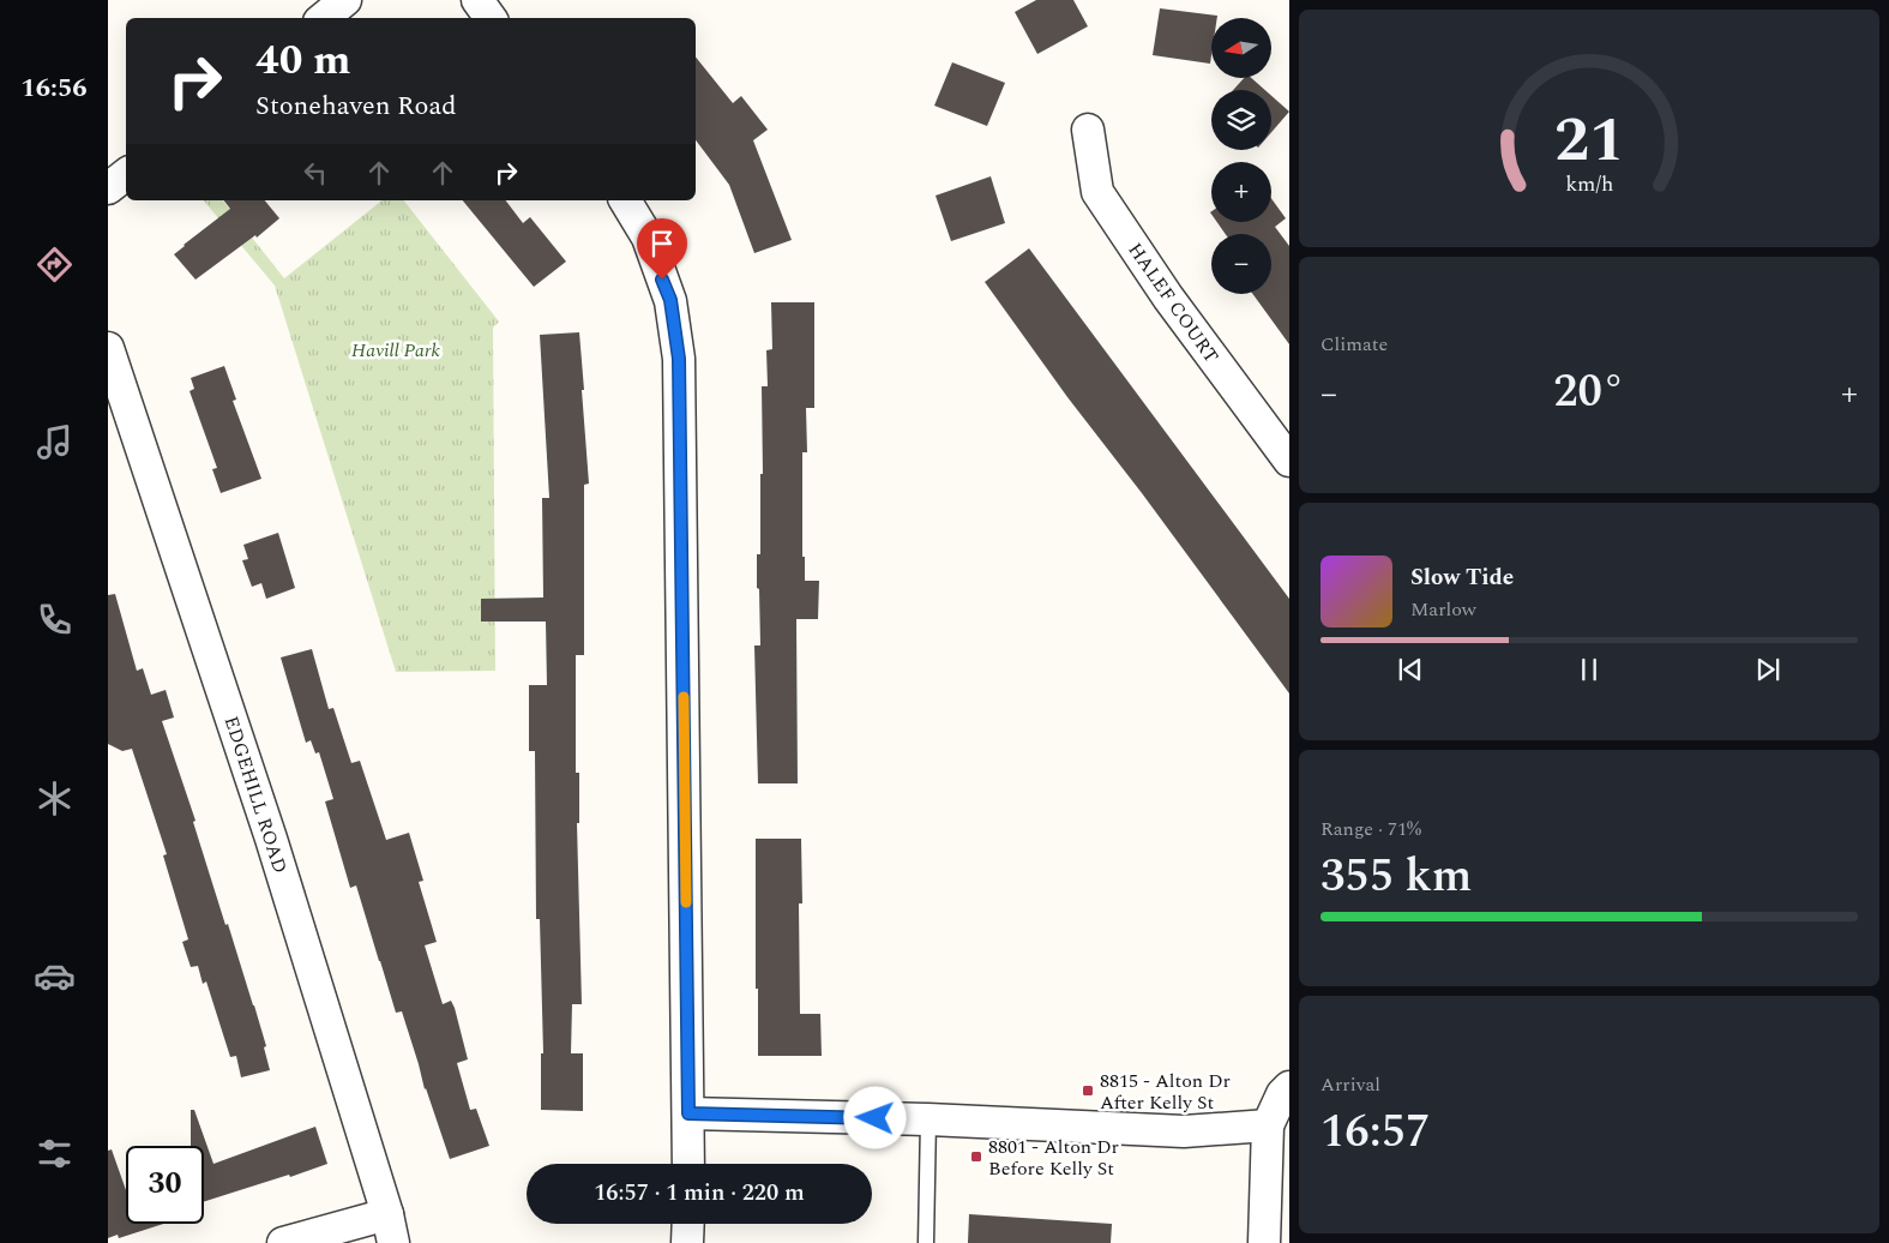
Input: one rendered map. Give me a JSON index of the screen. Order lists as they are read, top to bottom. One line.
{"streets":{"street":["HALEF COURT","EDGEHILL ROAD"]},"parks":["Havill Park"],"places":{"transit":["8815 - Alton Dr After Kelly St","8801 - Alton Dr Before Kelly St"]},"north":"left","page":{"tabs":"16:56","map_buttons":["+","−"],"turn":["40 m","Stonehaven Road"],"tile":["Climate",["Range · 71%","355 km"],["Arrival","16:57"]],"heat":["−","20°","+"],"song":["Slow Tide","Marlow"],"limit":"30","trip":"16:57 · 1 min · 220 m","gauge":["21","km/h"]}}
